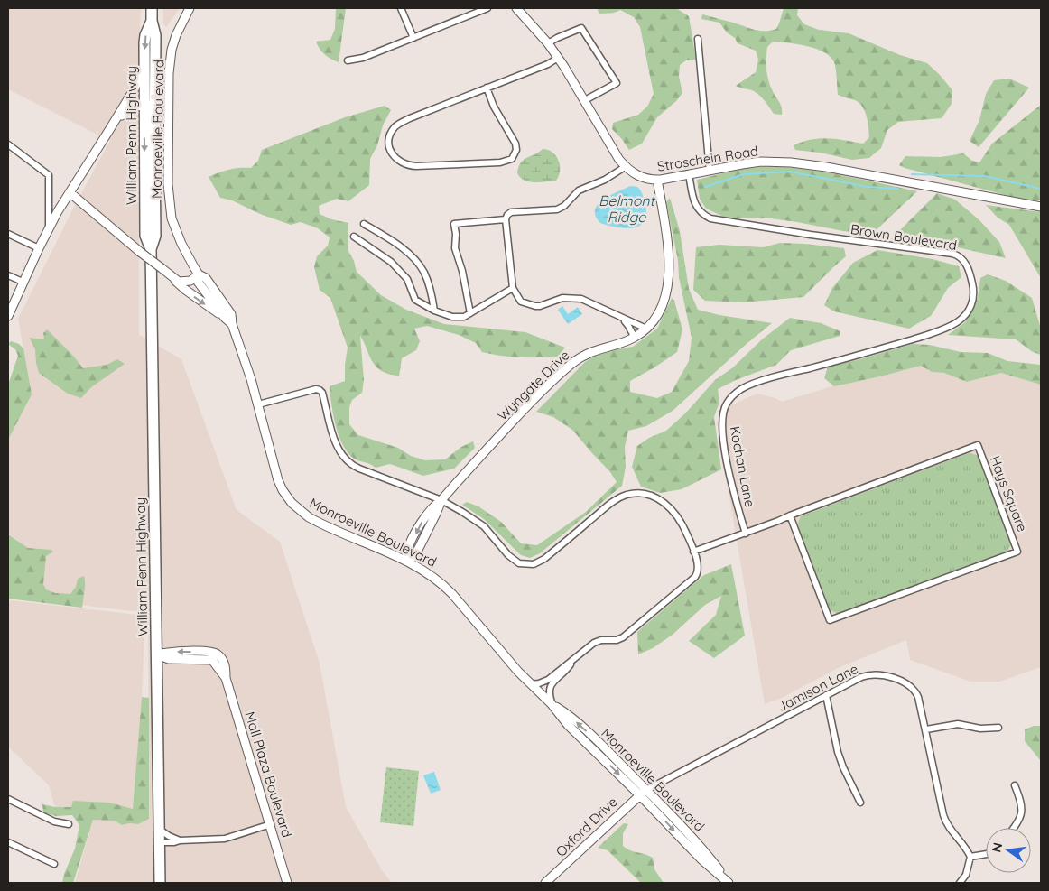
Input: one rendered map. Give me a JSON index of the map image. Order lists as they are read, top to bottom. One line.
{"streets":{"highway":["William Penn Highway"],"main road":["Monroeville Boulevard","Stroschein Road","Wyngate Drive","Mall Plaza Boulevard","Oxford Drive"],"street":["Brown Boulevard","Kochan Lane","Hays Square","Jamison Lane"]},"crossings":[["Monroeville Boulevard","Wyngate Drive"],["Monroeville Boulevard","Jamison Lane"],["Monroeville Boulevard","Oxford Drive"],["William Penn Highway","Mall Plaza Boulevard"],["Stroschein Road","Brown Boulevard"],["Stroschein Road","Wyngate Drive"],["Brown Boulevard","Kochan Lane"],["Jamison Lane","Oxford Drive"]],"water":["Belmont Ridge"],"north":"left"}
